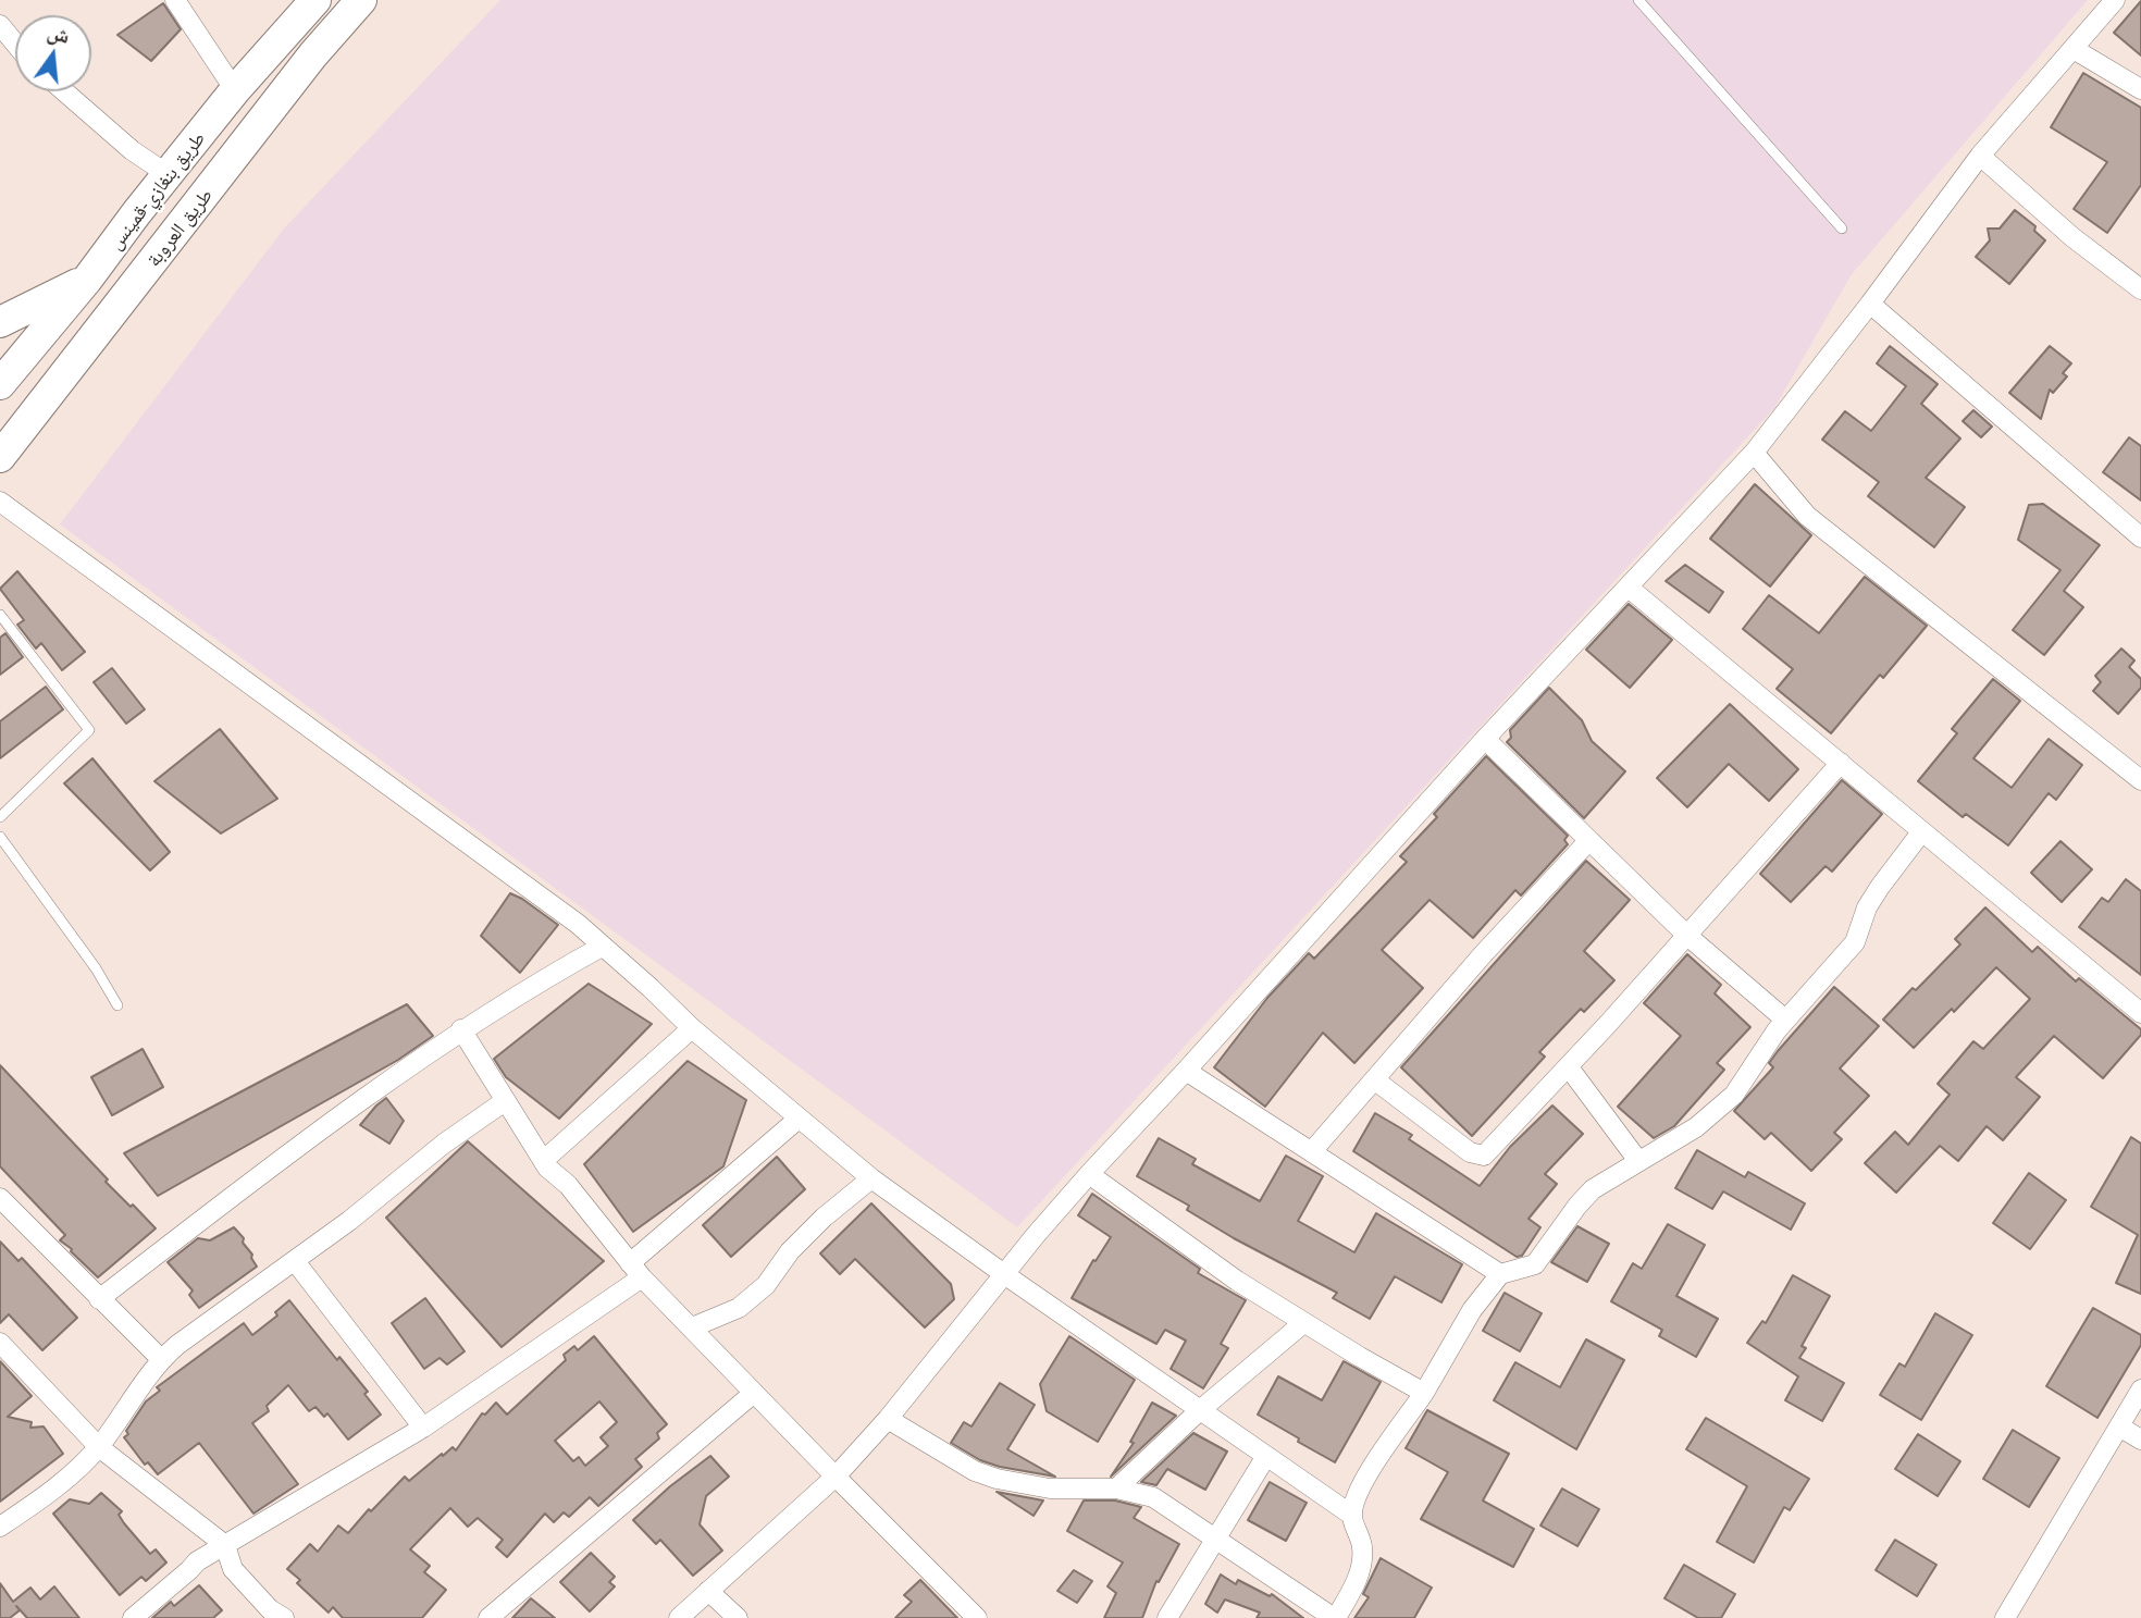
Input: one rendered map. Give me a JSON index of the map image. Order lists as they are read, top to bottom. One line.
{"streets":{"main road":["طريق بنغازي-قمينس","طريق العروبة"]},"north":"top"}
